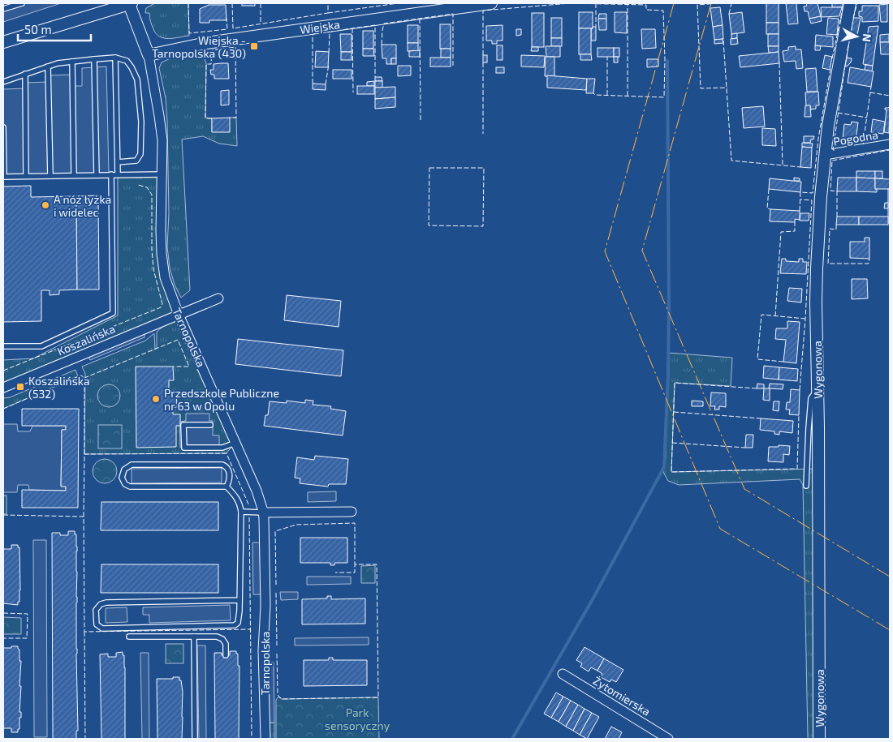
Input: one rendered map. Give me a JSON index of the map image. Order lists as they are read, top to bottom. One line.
{"streets":{"street":["Wiejska","Pogodna","Tarnopolska","Koszalińska","Wygonowa","Żytomierska"]},"crossings":[["Wiejska","Tarnopolska"],["Pogodna","Wygonowa"],["Tarnopolska","Koszalińska"]],"parks":["Park sensoryczny"],"places":{"transit":["Wiejska - Tarnopolska (430)","Koszalińska (532)"],"other":["A nóż łyżka i widelec","Przedszkole Publiczne nr 63 w Opolu"]},"scale_bar":"50 m","north":"right"}
